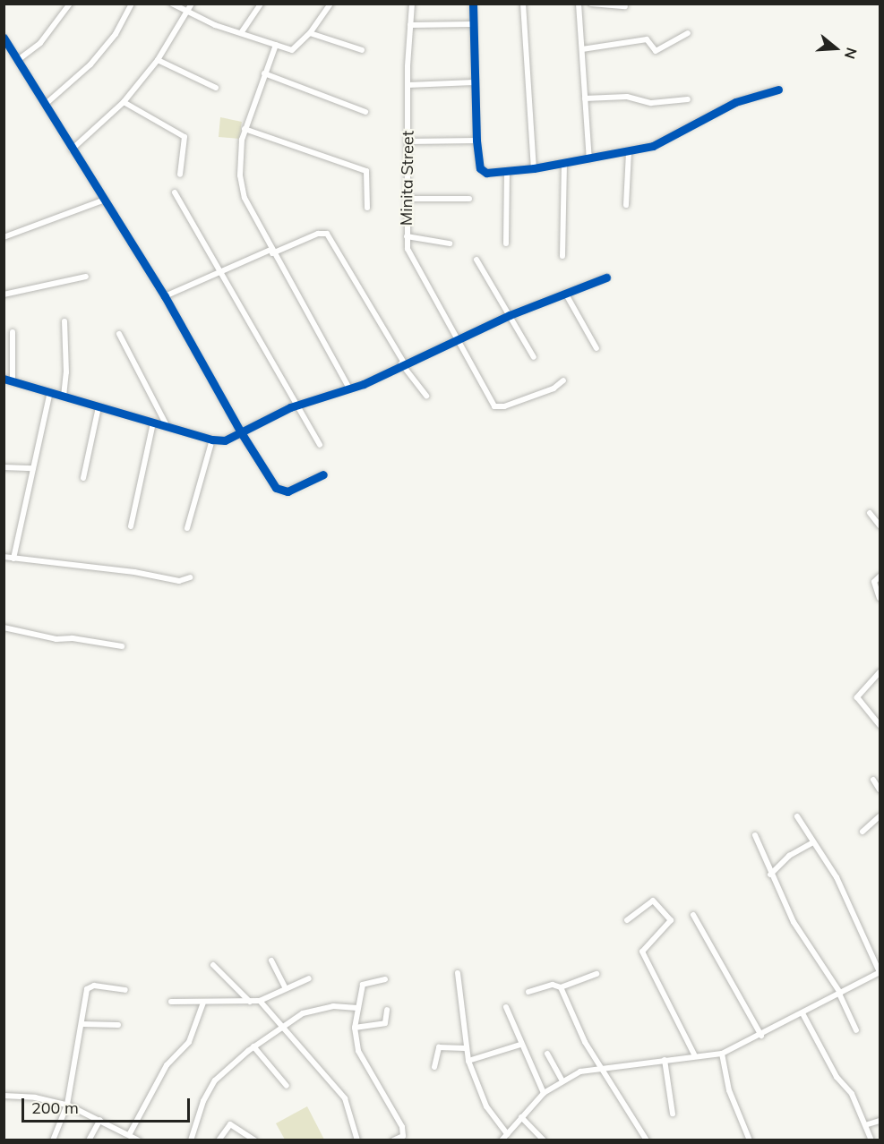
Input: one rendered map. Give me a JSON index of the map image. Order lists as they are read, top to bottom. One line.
{"streets":{"street":["Minita Street"]},"scale_bar":"200 m","north":"right"}
